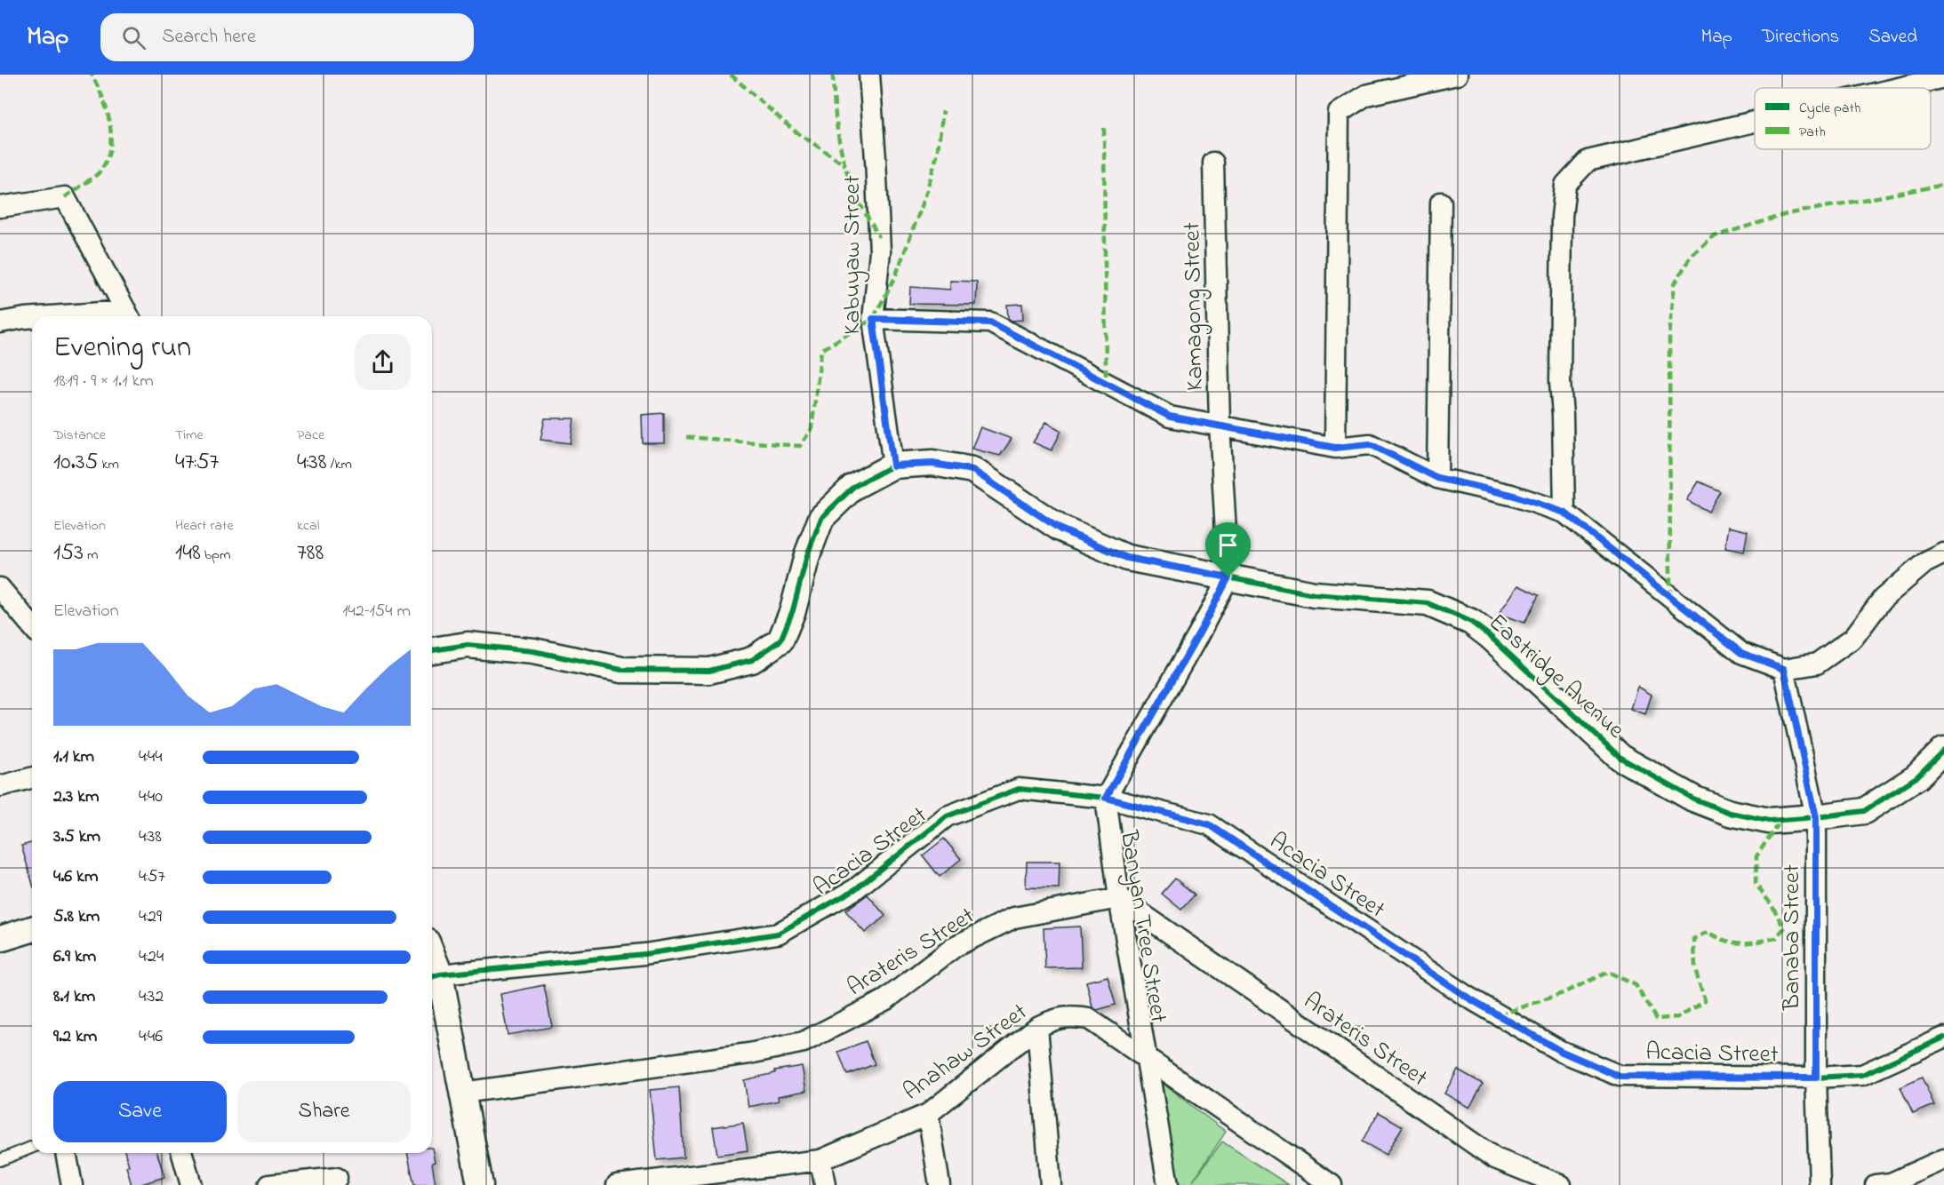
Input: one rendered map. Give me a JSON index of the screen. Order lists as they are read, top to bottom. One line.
{"streets":{"street":["Kabuyaw Street","Kamagong Street","Eastridge Avenue","Acacia Street","Banyan Tree Street","Banaba Street","Arateris Street","Anahaw Street"]},"crossings":[["Kabuyaw Street","Eastridge Avenue"],["Kamagong Street","Eastridge Avenue"],["Eastridge Avenue","Banaba Street"],["Acacia Street","Banyan Tree Street"],["Acacia Street","Banaba Street"],["Banyan Tree Street","Arateris Street"],["Banyan Tree Street","Anahaw Street"]],"legend":["Cycle path","Path"],"page":{"header":"Map","search":"Search here","nav":["Map","Directions","Saved"],"heading":["Evening run","18:19 · 9 × 1.1 km"],"stats":[["Distance","10.35 km"],["Time","47:57"],["Pace","4:38 /km"],["Elevation","153 m"],["Heart rate","148 bpm"],["kcal","788"]],"chart":["Elevation","142–154 m"],"list":[{"name":"1.1 km","note":"4:44"},{"name":"2.3 km","note":"4:40"},{"name":"3.5 km","note":"4:38"},{"name":"4.6 km","note":"4:57"},{"name":"5.8 km","note":"4:29"},{"name":"6.9 km","note":"4:24"},{"name":"8.1 km","note":"4:32"},{"name":"9.2 km","note":"4:46"}],"buttons":["Save","Share"]}}
